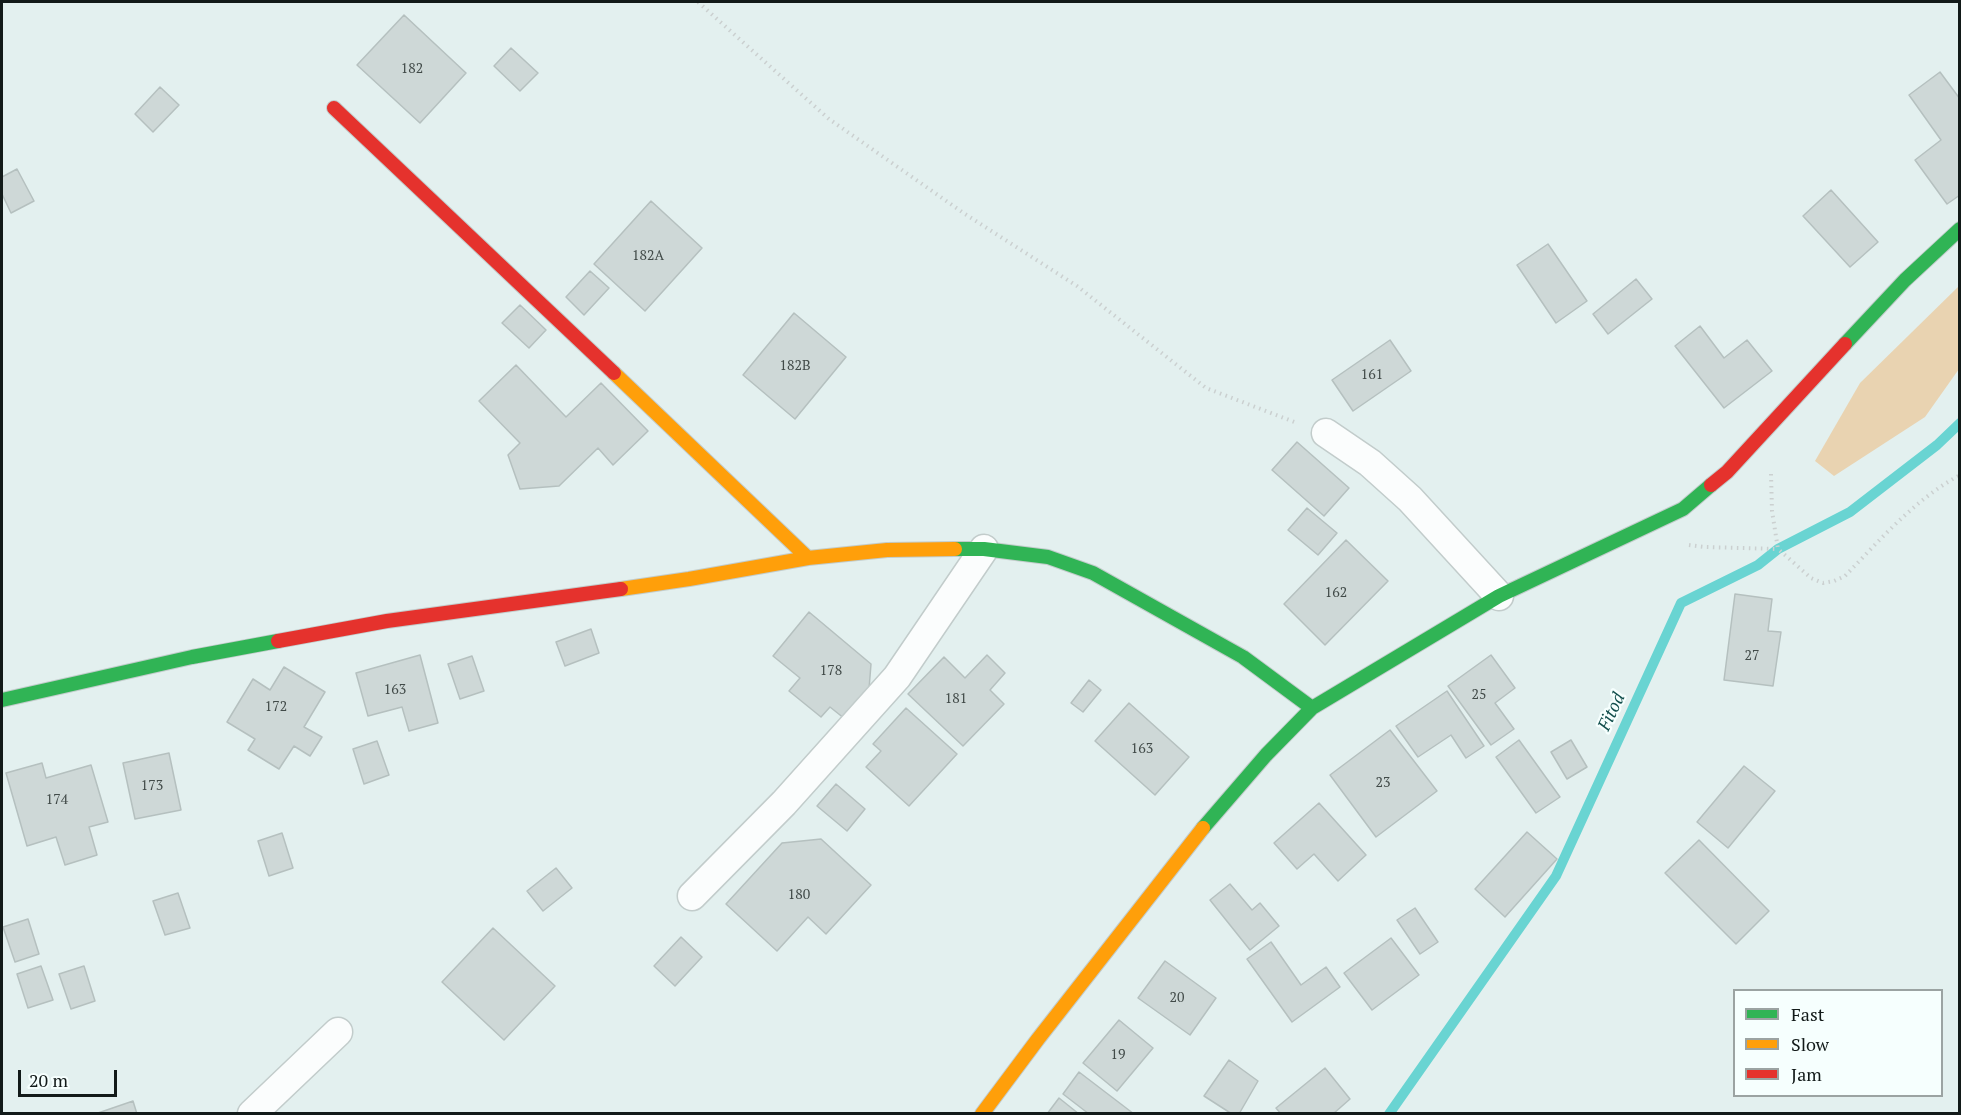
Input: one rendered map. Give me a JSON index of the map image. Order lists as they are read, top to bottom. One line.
{"water":["Fitod"],"house_numbers":["182","182A","182B","161","162","27","178","163","25","181","172","163","23","173","174","180","20","19"],"legend":["Fast","Slow","Jam"],"scale_bar":"20 m"}
